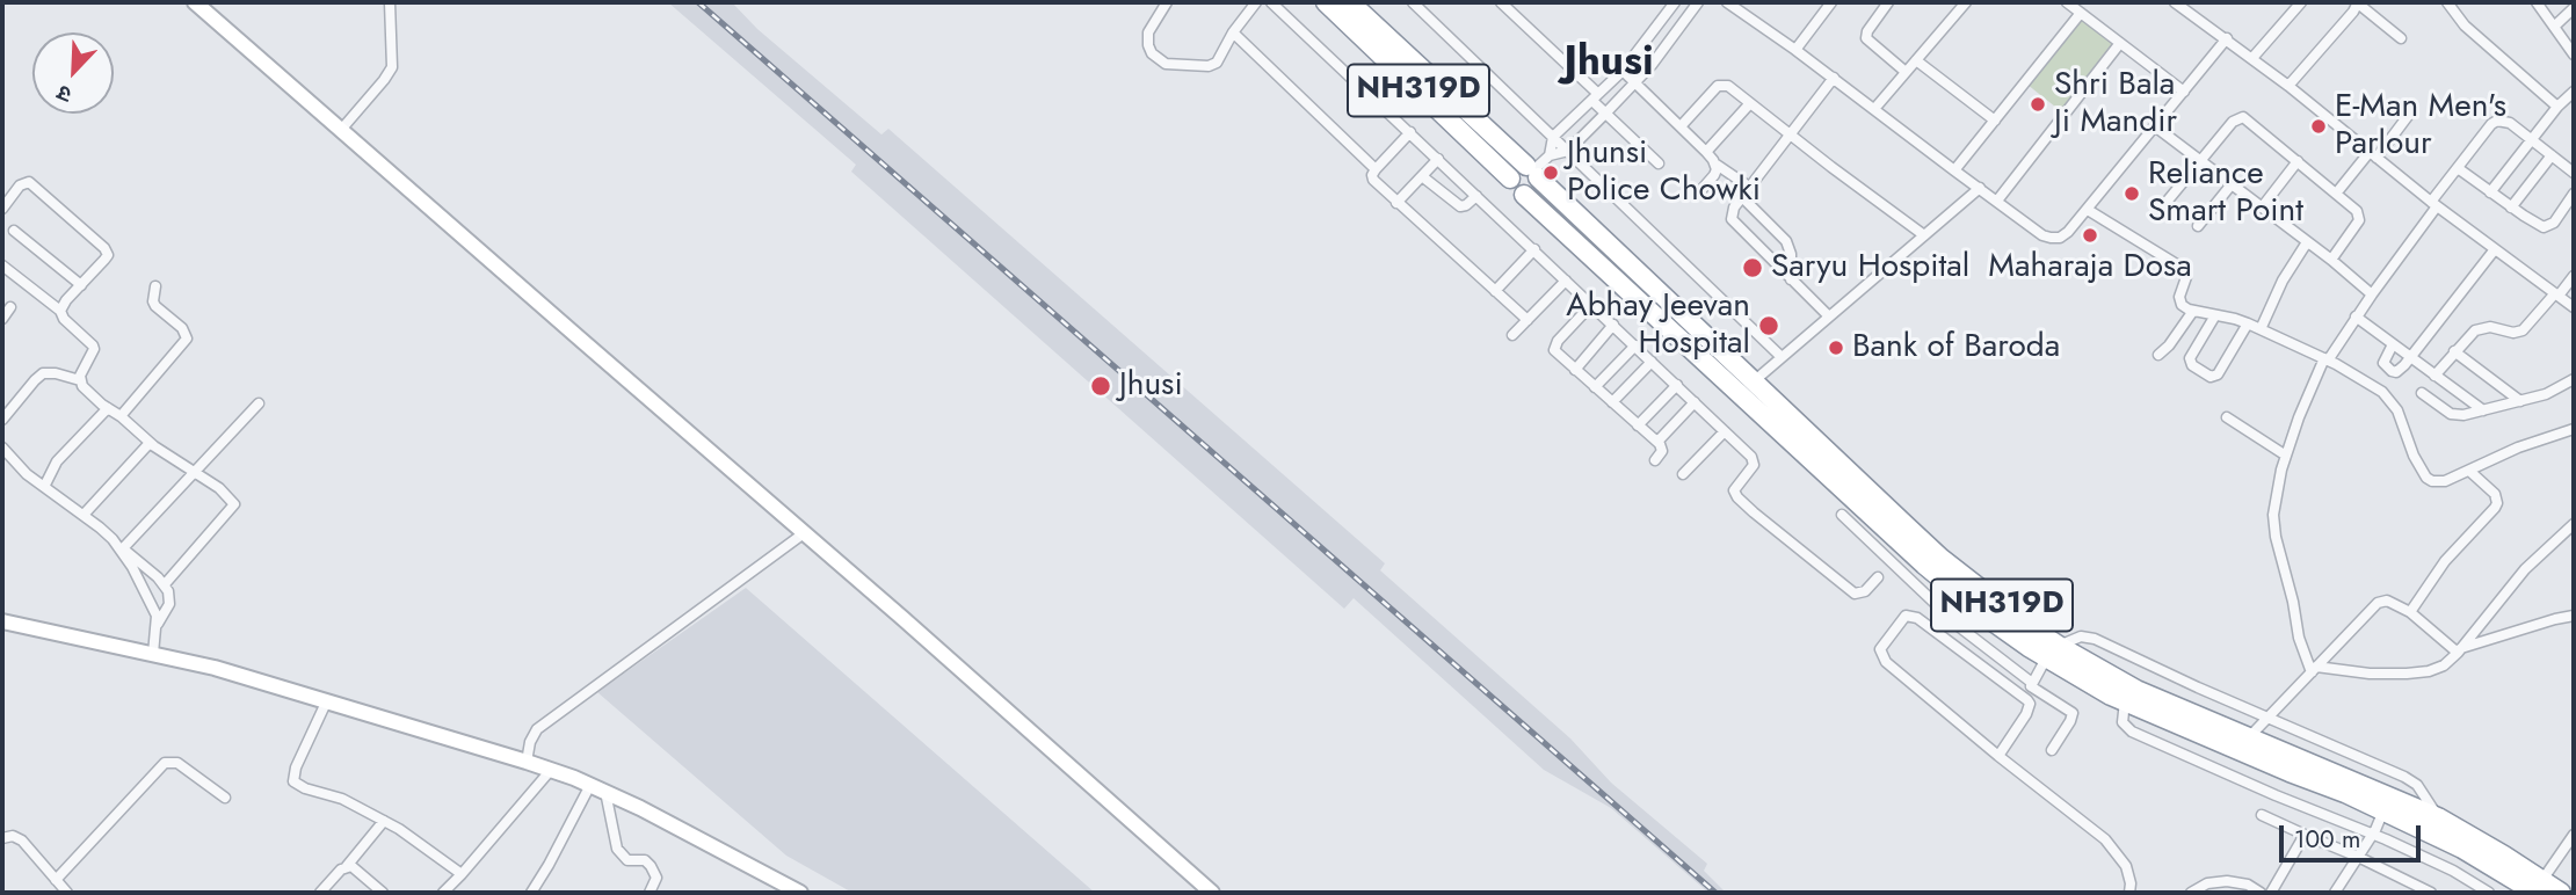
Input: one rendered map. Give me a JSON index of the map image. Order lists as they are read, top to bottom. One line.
{"streets":{"highway":["NH319D"]},"districts":["Jhusi"],"places":["Shri Bala Ji Mandir","E-Man Men's Parlour","Jhunsi Police Chowki","Reliance Smart Point","Maharaja Dosa","Saryu Hospital","Abhay Jeevan Hospital","Bank of Baroda","Jhusi"],"scale_bar":"100 m","north":"bottom left"}
